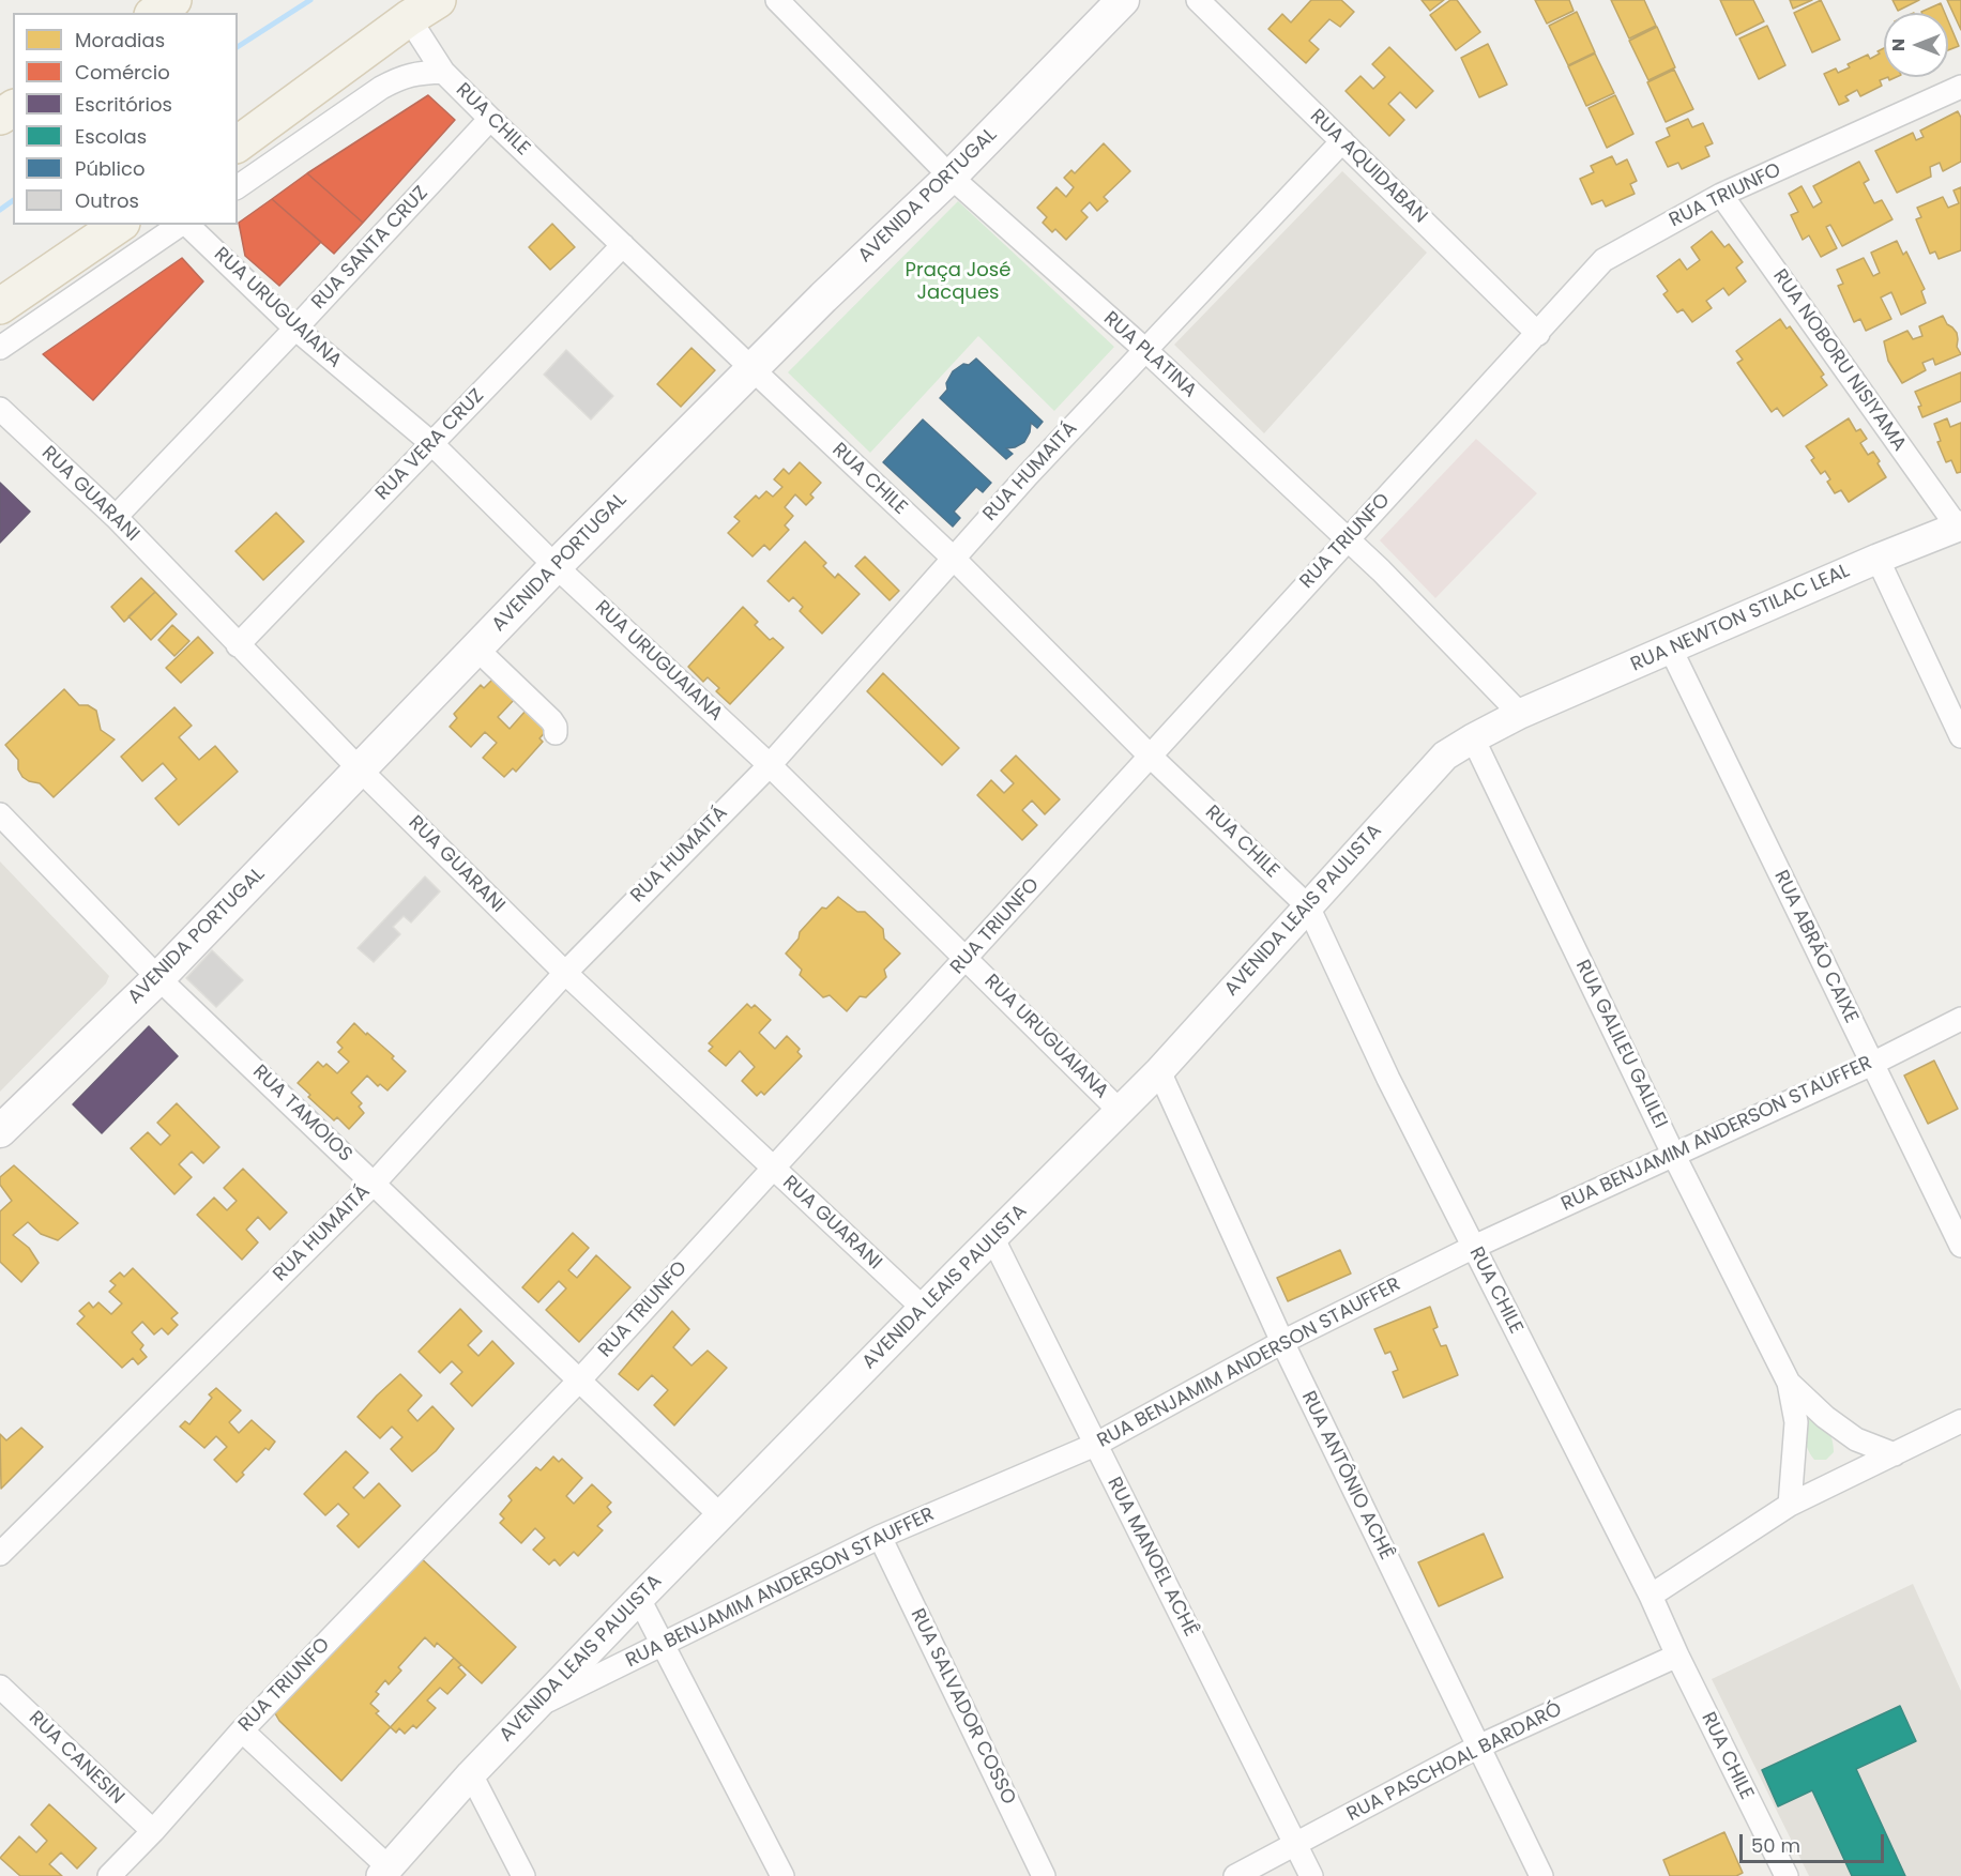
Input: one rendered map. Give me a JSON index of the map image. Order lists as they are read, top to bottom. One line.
{"streets":{"main road":["AVENIDA PORTUGAL"],"street":["RUA CHILE","RUA AQUIDABAN","RUA TRIUNFO","RUA SANTA CRUZ","RUA URUGUAIANA","RUA PLATINA","RUA NOBORU NISIYAMA","RUA VERA CRUZ","RUA HUMAITÁ","RUA GUARANI","RUA NEWTON STILAC LEAL","AVENIDA LEAIS PAULISTA","RUA ABRÃO CAIXE","RUA GALILEU GALILEI","RUA TAMOIOS","RUA BENJAMIM ANDERSON STAUFFER","RUA ANTÔNIO ACHÊ","RUA MANOEL ACHÊ","RUA SALVADOR COSSO","RUA CANESIN","RUA PASCHOAL BARDARÓ"]},"crossings":[["RUA CHILE","AVENIDA PORTUGAL"],["RUA CHILE","RUA TRIUNFO"],["RUA CHILE","RUA SANTA CRUZ"],["RUA CHILE","RUA VERA CRUZ"],["RUA CHILE","RUA HUMAITÁ"],["RUA CHILE","AVENIDA LEAIS PAULISTA"],["RUA CHILE","RUA BENJAMIM ANDERSON STAUFFER"],["RUA CHILE","RUA PASCHOAL BARDARÓ"],["RUA AQUIDABAN","RUA TRIUNFO"],["RUA AQUIDABAN","RUA HUMAITÁ"],["AVENIDA PORTUGAL","RUA URUGUAIANA"],["AVENIDA PORTUGAL","RUA PLATINA"],["AVENIDA PORTUGAL","RUA GUARANI"],["AVENIDA PORTUGAL","RUA TAMOIOS"],["RUA TRIUNFO","RUA URUGUAIANA"],["RUA TRIUNFO","RUA PLATINA"],["RUA TRIUNFO","RUA NOBORU NISIYAMA"],["RUA TRIUNFO","RUA GUARANI"],["RUA TRIUNFO","RUA TAMOIOS"],["RUA TRIUNFO","RUA CANESIN"],["RUA SANTA CRUZ","RUA URUGUAIANA"],["RUA SANTA CRUZ","RUA GUARANI"],["RUA URUGUAIANA","RUA VERA CRUZ"],["RUA URUGUAIANA","RUA HUMAITÁ"],["RUA URUGUAIANA","AVENIDA LEAIS PAULISTA"],["RUA PLATINA","RUA HUMAITÁ"],["RUA PLATINA","RUA NEWTON STILAC LEAL"],["RUA PLATINA","AVENIDA LEAIS PAULISTA"],["RUA NOBORU NISIYAMA","RUA NEWTON STILAC LEAL"],["RUA VERA CRUZ","RUA GUARANI"],["RUA HUMAITÁ","RUA GUARANI"],["RUA HUMAITÁ","RUA TAMOIOS"],["RUA GUARANI","AVENIDA LEAIS PAULISTA"],["RUA NEWTON STILAC LEAL","AVENIDA LEAIS PAULISTA"],["RUA NEWTON STILAC LEAL","RUA ABRÃO CAIXE"],["AVENIDA LEAIS PAULISTA","RUA GALILEU GALILEI"],["AVENIDA LEAIS PAULISTA","RUA TAMOIOS"],["AVENIDA LEAIS PAULISTA","RUA BENJAMIM ANDERSON STAUFFER"],["AVENIDA LEAIS PAULISTA","RUA ANTÔNIO ACHÊ"],["AVENIDA LEAIS PAULISTA","RUA MANOEL ACHÊ"],["RUA ABRÃO CAIXE","RUA BENJAMIM ANDERSON STAUFFER"],["RUA GALILEU GALILEI","RUA BENJAMIM ANDERSON STAUFFER"],["RUA BENJAMIM ANDERSON STAUFFER","RUA ANTÔNIO ACHÊ"],["RUA BENJAMIM ANDERSON STAUFFER","RUA MANOEL ACHÊ"],["RUA BENJAMIM ANDERSON STAUFFER","RUA SALVADOR COSSO"],["RUA ANTÔNIO ACHÊ","RUA PASCHOAL BARDARÓ"],["RUA MANOEL ACHÊ","RUA PASCHOAL BARDARÓ"]],"parks":["Praça José Jacques"],"legend":["Moradias","Comércio","Escritórios","Escolas","Público","Outros"],"scale_bar":"50 m","north":"left"}
